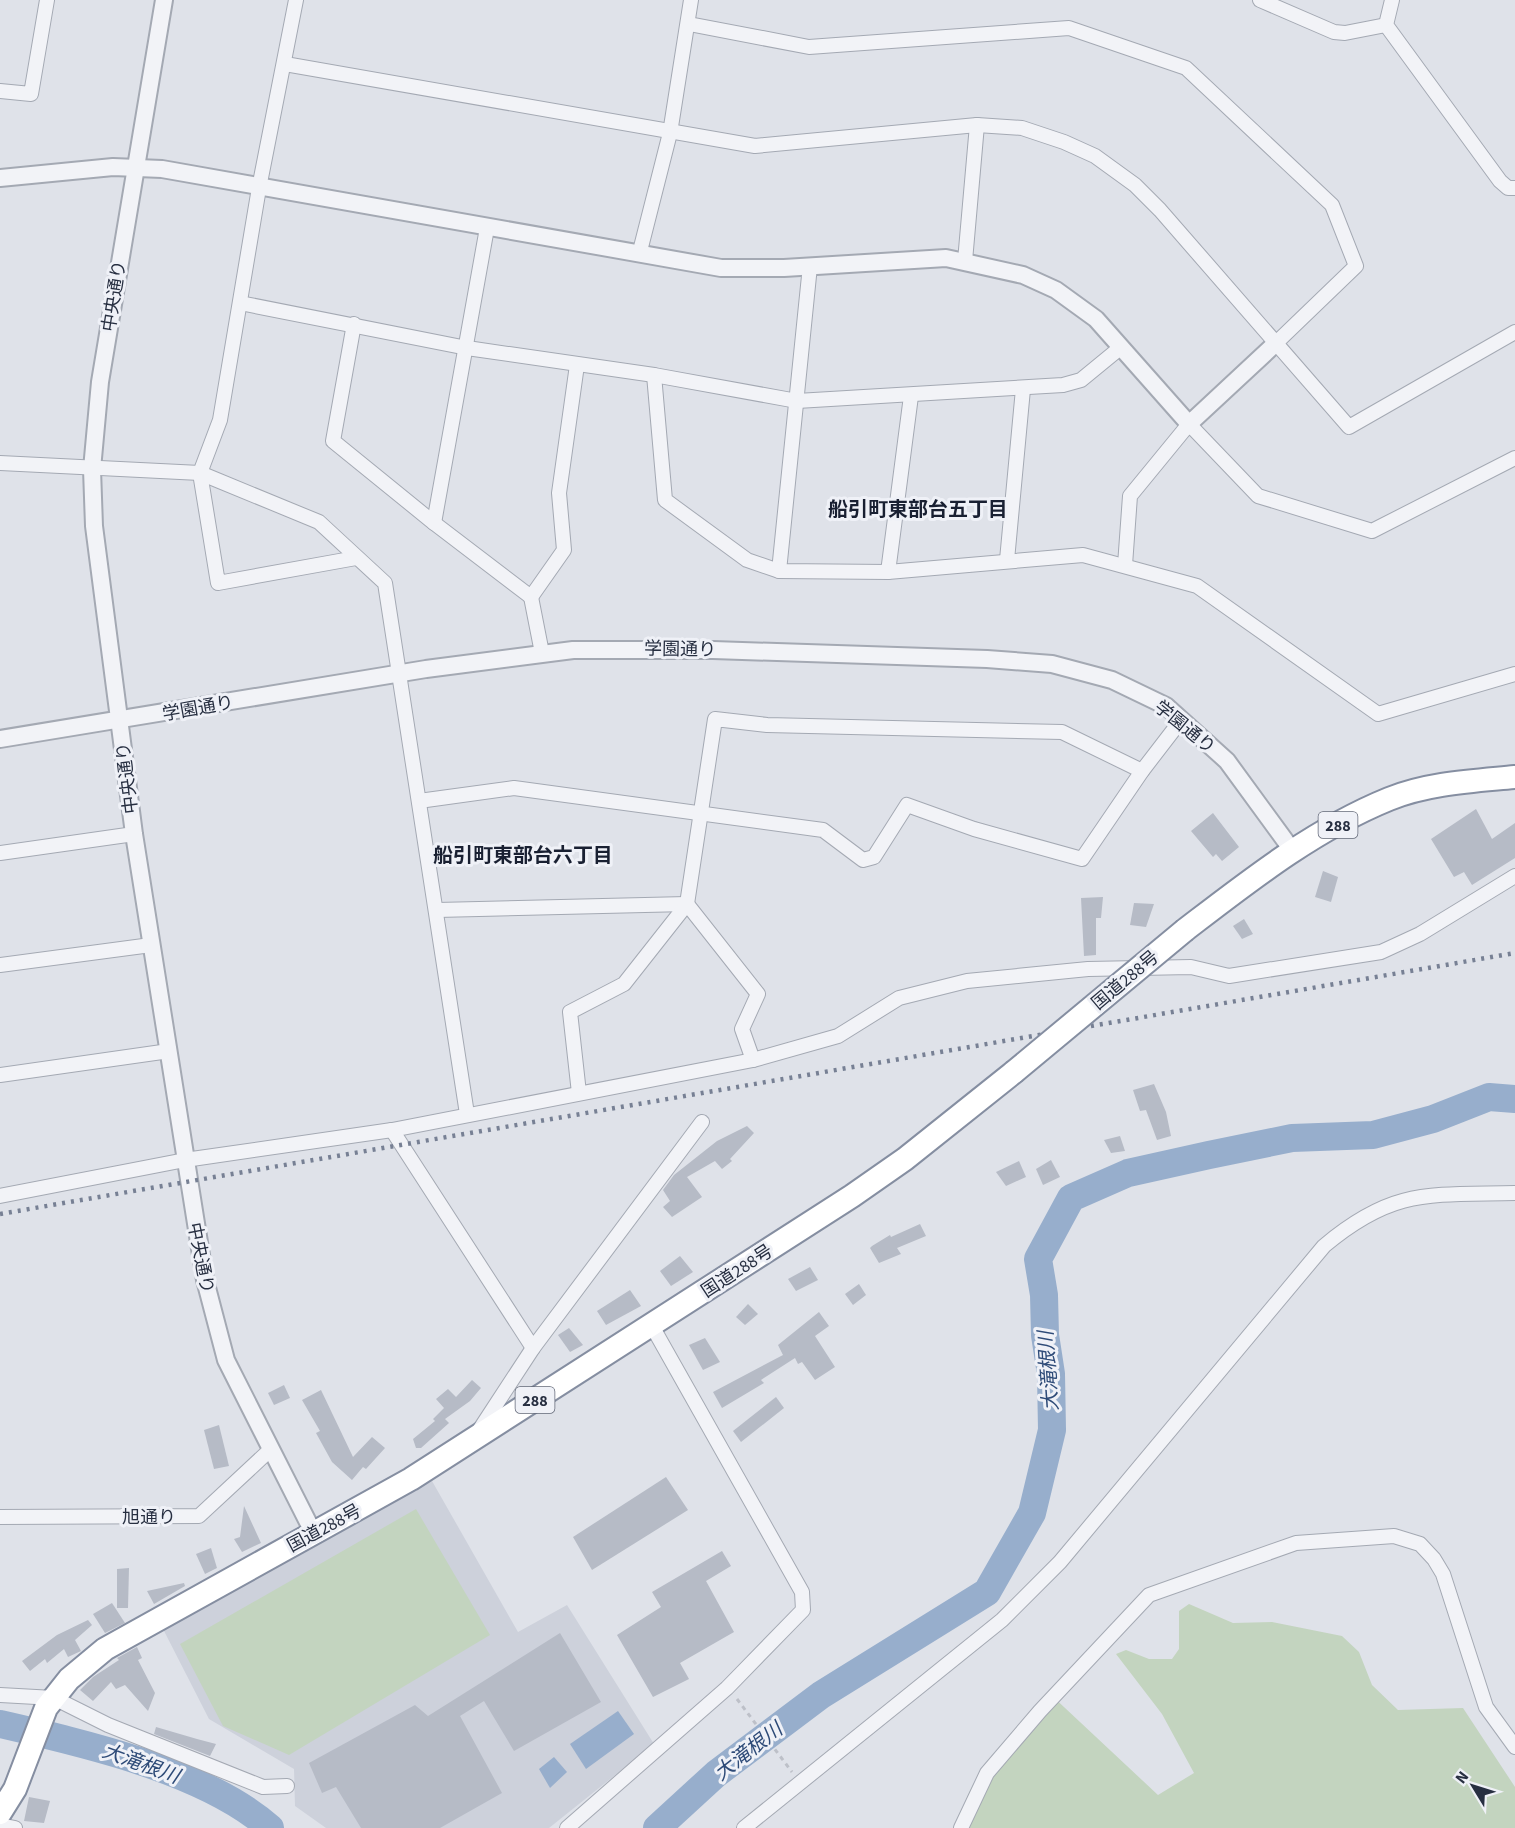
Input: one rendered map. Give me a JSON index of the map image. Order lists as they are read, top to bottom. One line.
{"streets":{"highway":["288","国道288号"],"street":["中央通り","学園通り","旭通り"]},"crossings":[["中央通り","学園通り"],["中央通り","国道288号"],["中央通り","旭通り"],["学園通り","国道288号"]],"districts":["船引町東部台五丁目","船引町東部台六丁目"],"water":["大滝根川"],"north":"top left"}
